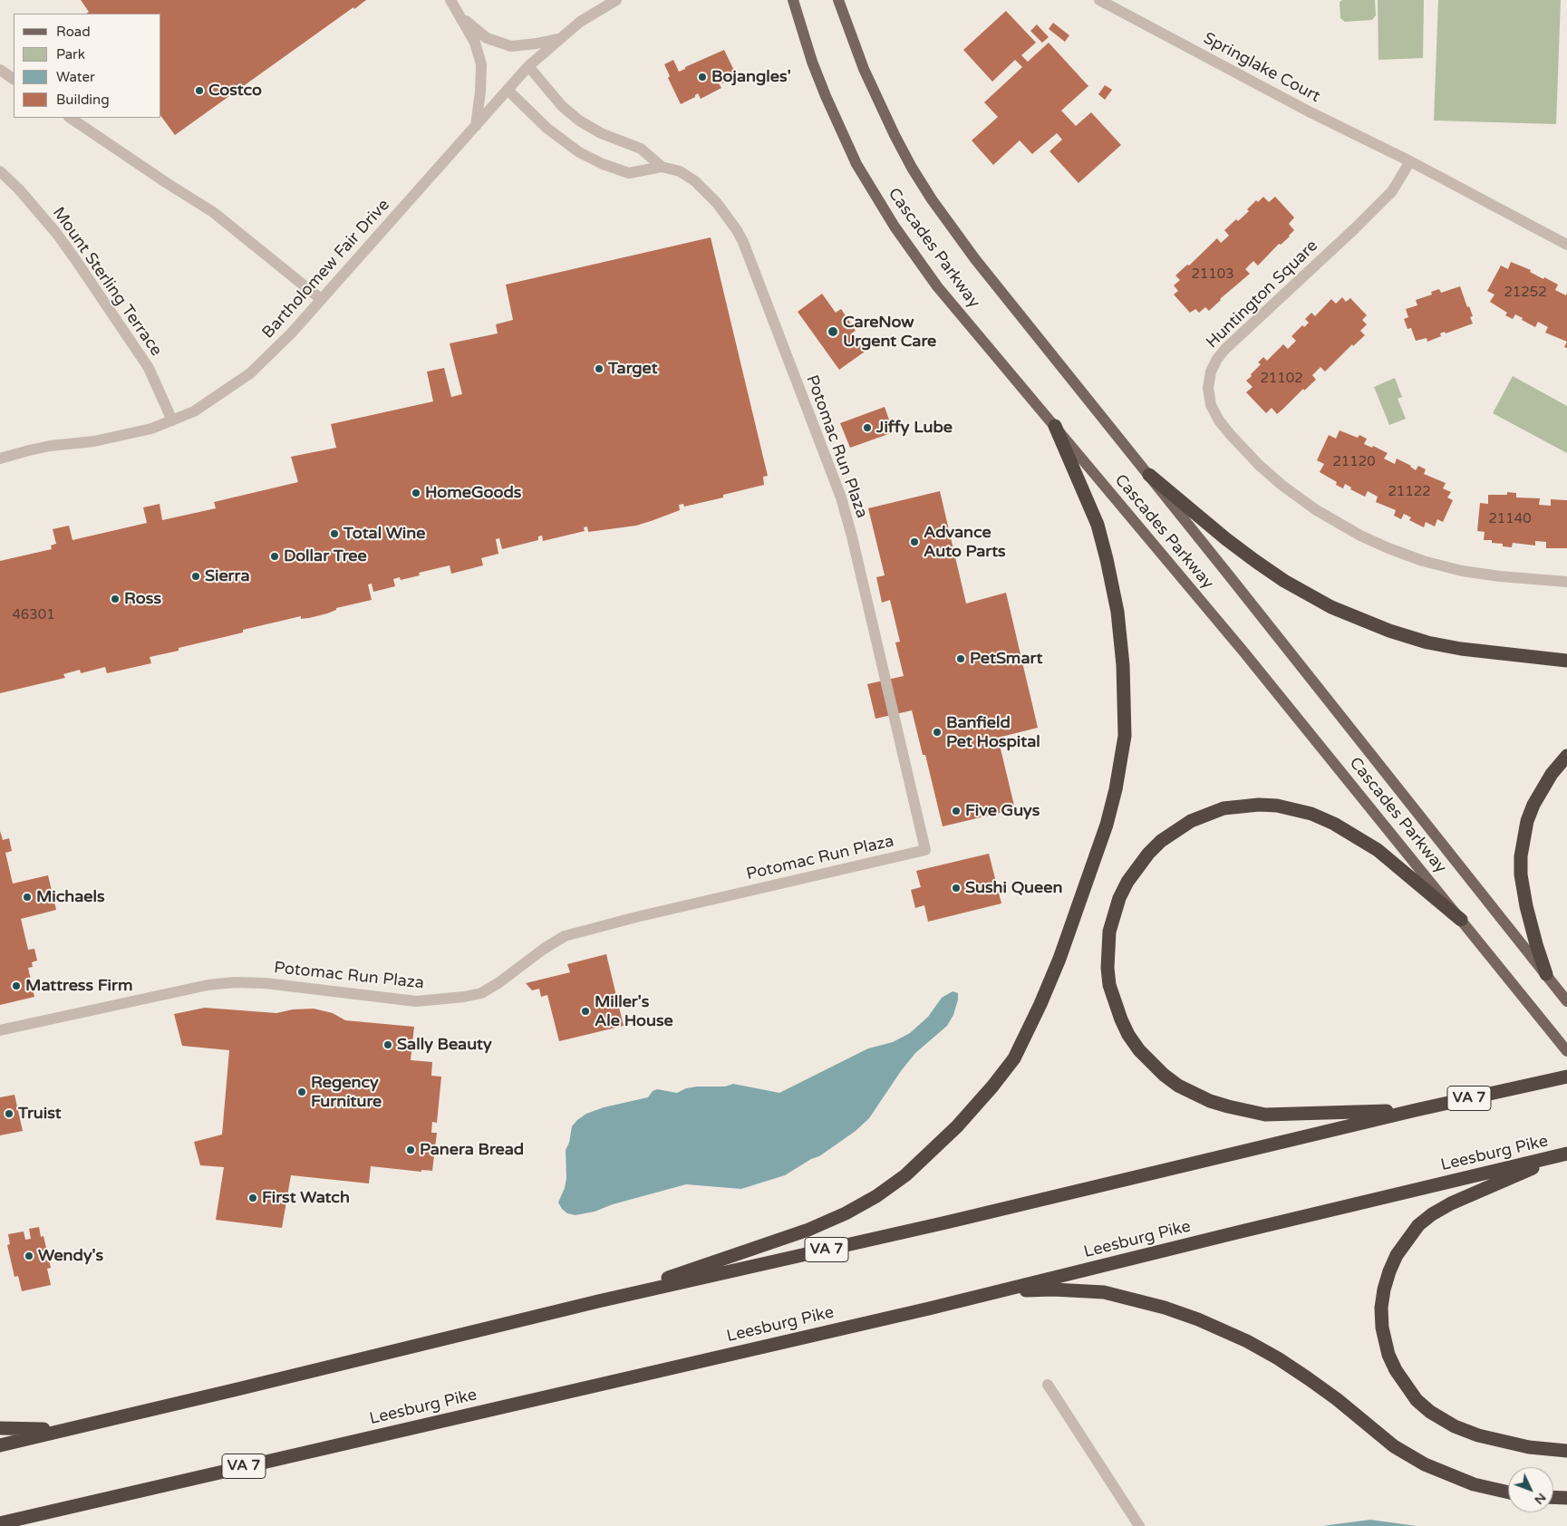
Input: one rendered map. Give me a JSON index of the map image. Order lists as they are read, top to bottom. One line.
{"streets":{"highway":["VA 7","Leesburg Pike"],"main road":["Cascades Parkway"],"street":["Springlake Court","Bartholomew Fair Drive","Mount Sterling Terrace","Huntington Square","Potomac Run Plaza"]},"crossings":[["Springlake Court","Huntington Square"],["Bartholomew Fair Drive","Mount Sterling Terrace"],["Bartholomew Fair Drive","Potomac Run Plaza"]],"places":["Bojangles'","Costco","CareNow Urgent Care","Target","Jiffy Lube","HomeGoods","Total Wine","Advance Auto Parts","Dollar Tree","Sierra","Ross","PetSmart","Banfield Pet Hospital","Five Guys","Sushi Queen","Michaels","Mattress Firm","Miller's Ale House","Sally Beauty","Regency Furniture","Truist","Panera Bread","First Watch","Wendy's"],"house_numbers":["21103","21252","21102","21120","21122","21140","46301"],"legend":["Road","Park","Water","Building"],"north":"bottom right"}
